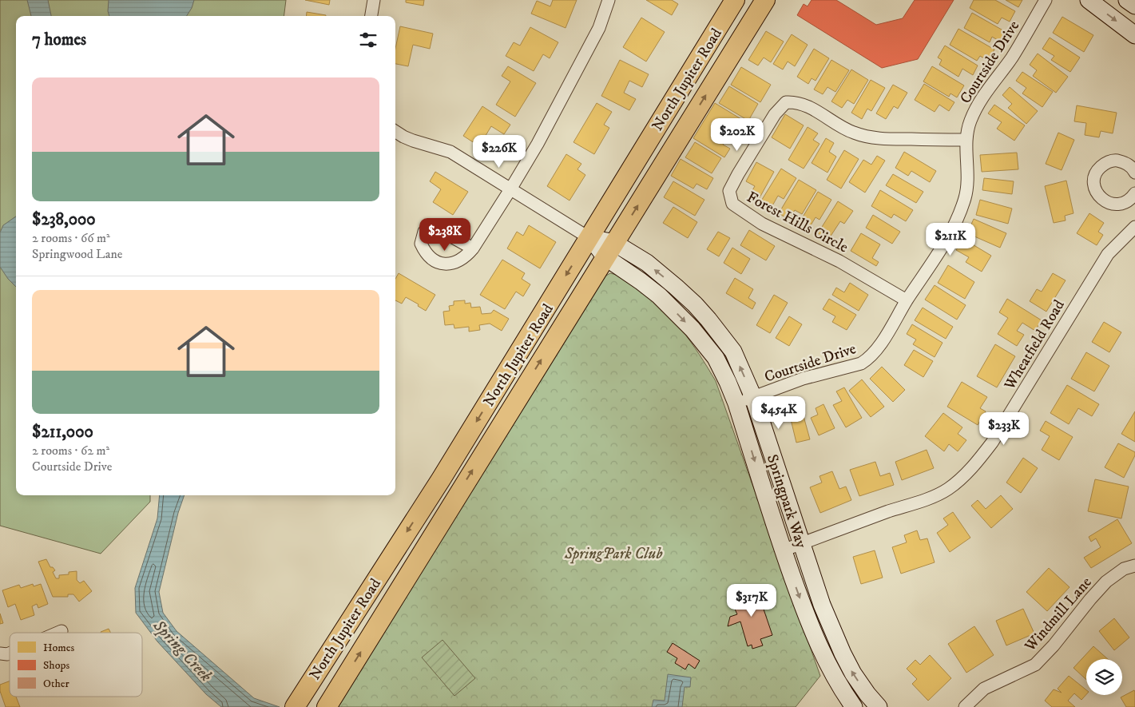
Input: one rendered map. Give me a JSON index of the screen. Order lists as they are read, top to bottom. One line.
{"streets":{"main road":["North Jupiter Road"],"street":["Courtside Drive","Forest Hills Circle","Wheatfield Road","Springpark Way","Windmill Lane"]},"crossings":[["Courtside Drive","Forest Hills Circle"],["Courtside Drive","Springpark Way"],["North Jupiter Road","Springpark Way"],["Wheatfield Road","Springpark Way"]],"water":["Spring Creek"],"parks":["SpringPark Club"],"legend":["Homes","Shops","Other"],"page":{"heading":"7 homes","list":[{"name":"$238,000","note":"2 rooms · 66 m² · Springwood Lane"},{"name":"$211,000","note":"2 rooms · 62 m² · Courtside Drive"}],"price":["$202K","$226K","$238K","$211K","$454K","$233K","$317K"]}}
